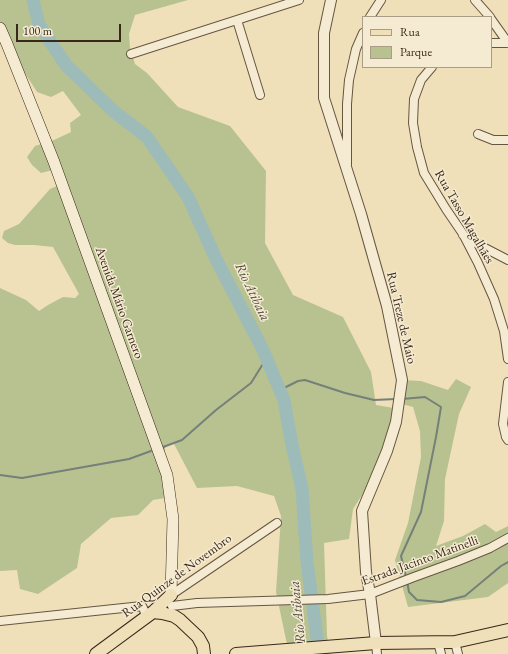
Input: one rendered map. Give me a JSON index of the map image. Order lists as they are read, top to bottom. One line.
{"streets":{"main road":["Avenida Mário Garnero","Rua Quinze de Novembro"],"street":["Rua Tasso Magalhães","Rua Treze de Maio","Estrada Jacinto Matinelli"]},"crossings":[["Avenida Mário Garnero","Estrada Jacinto Matinelli"],["Avenida Mário Garnero","Rua Quinze de Novembro"],["Rua Treze de Maio","Estrada Jacinto Matinelli"],["Estrada Jacinto Matinelli","Rua Quinze de Novembro"]],"water":["Rio Atibaia"],"legend":["Rua","Parque"],"scale_bar":"100 m"}
